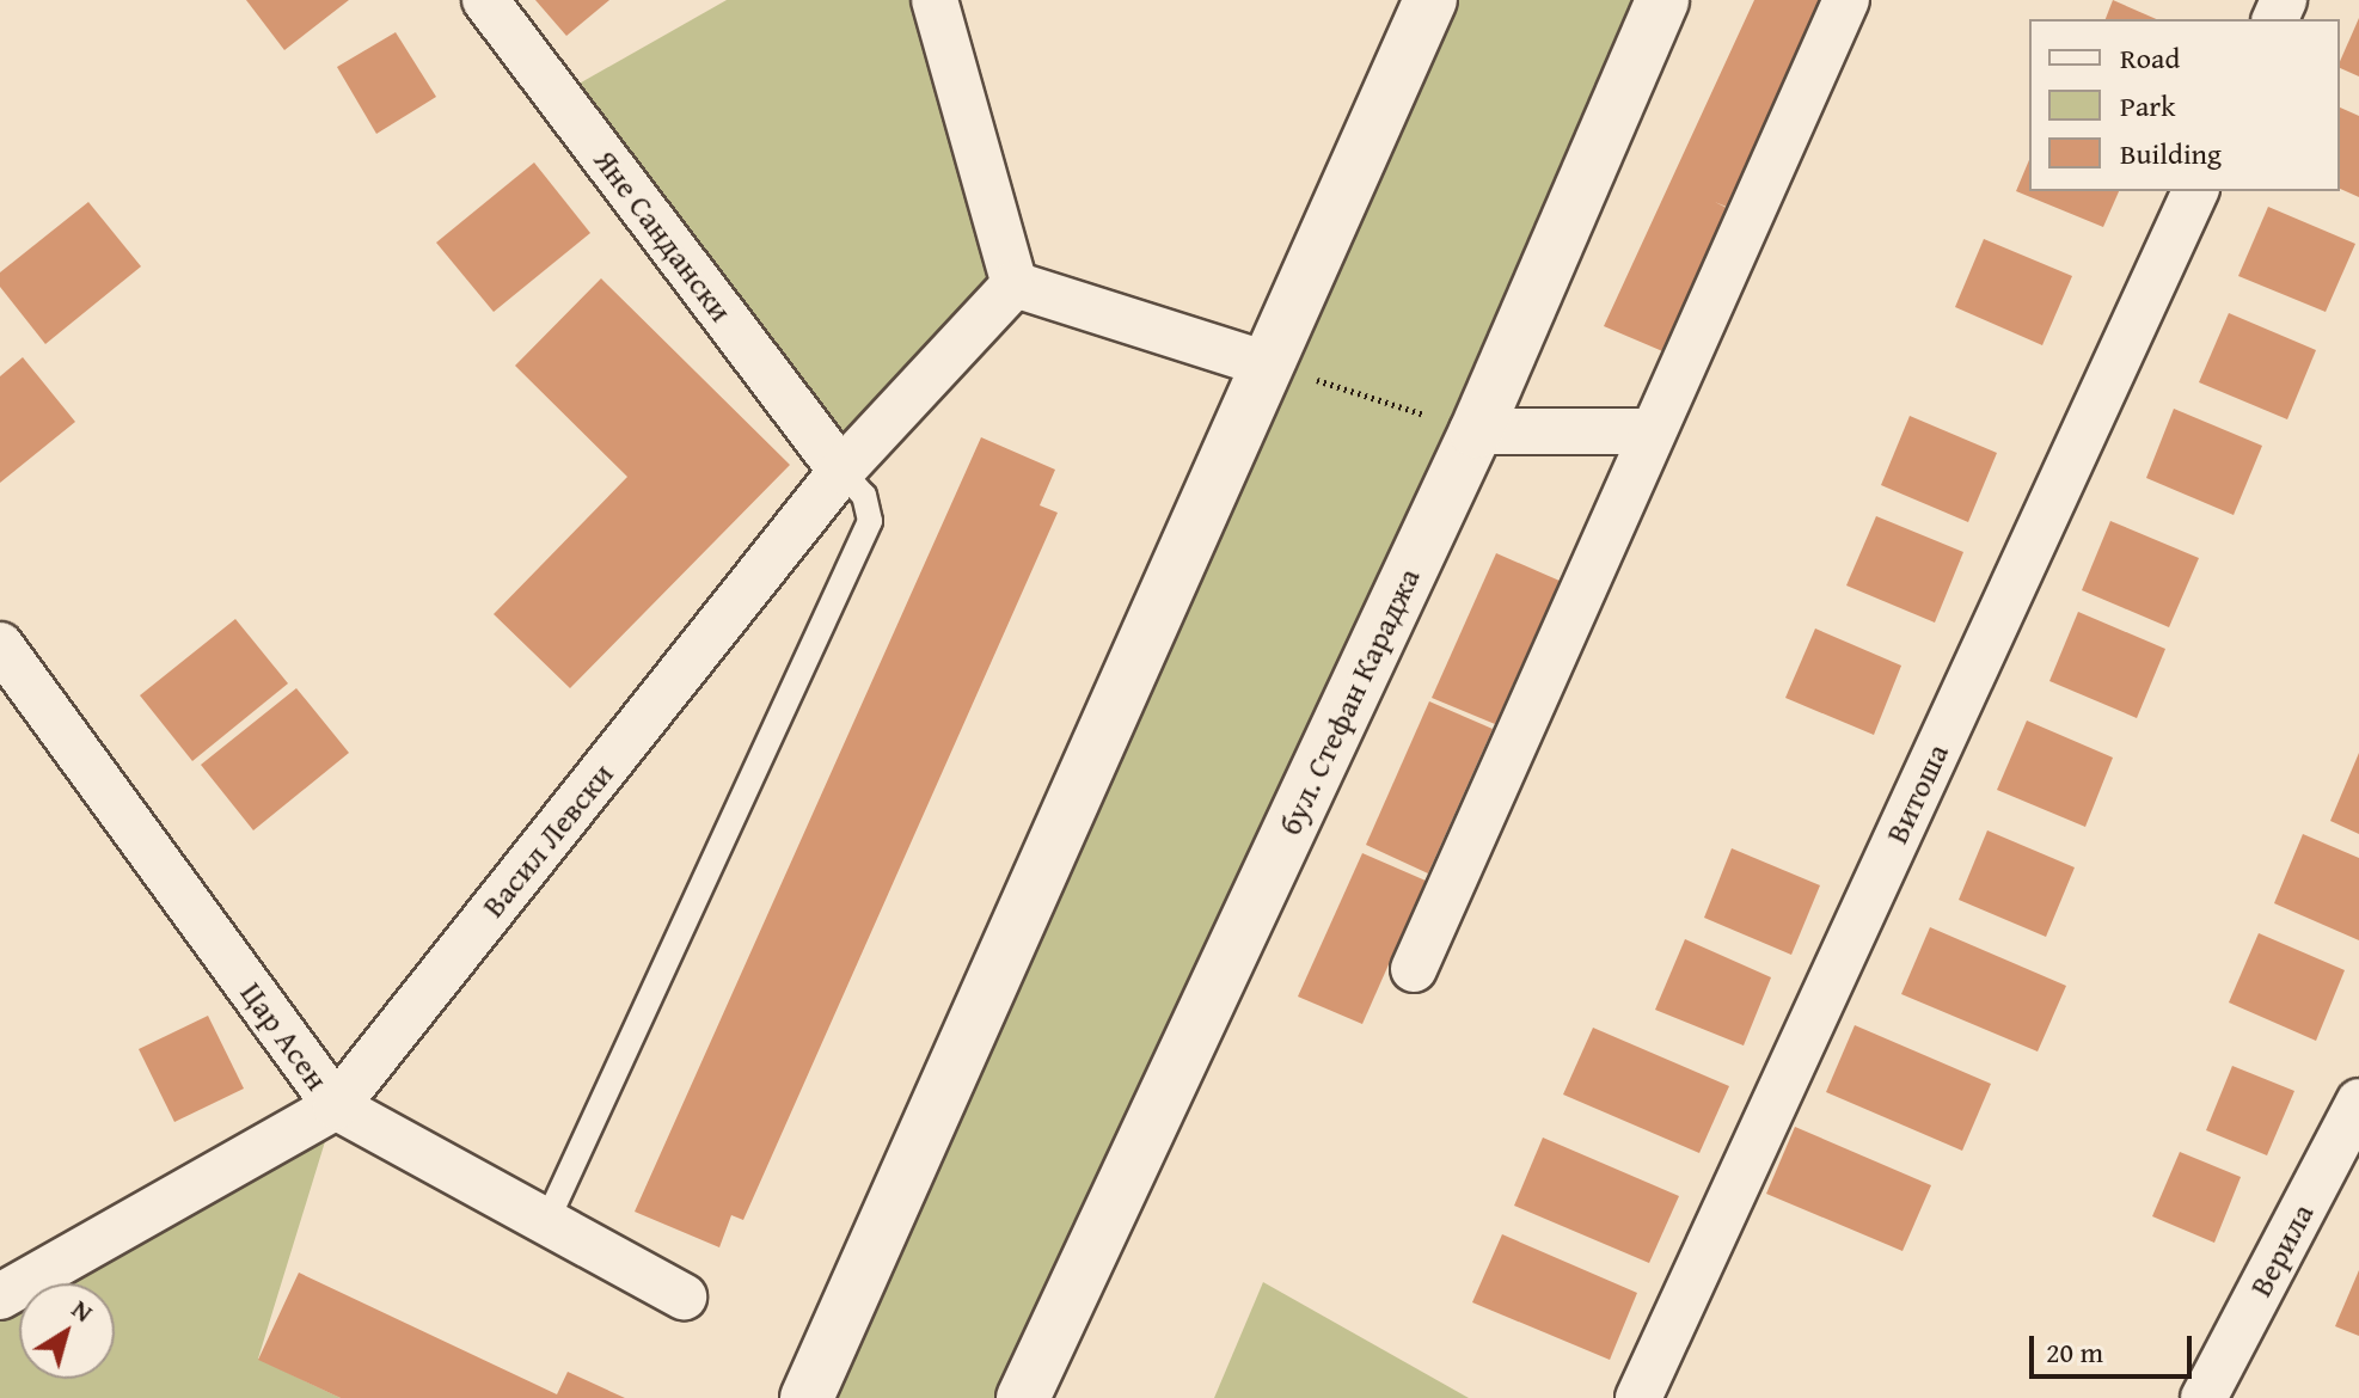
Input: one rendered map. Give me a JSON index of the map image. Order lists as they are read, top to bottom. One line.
{"streets":{"street":["Яне Сандански","бул. Стефан Караджа","Витоша","Васил Левски","Цар Асен","Верила"]},"crossings":[["Яне Сандански","Васил Левски"],["Васил Левски","Цар Асен"]],"legend":["Road","Park","Building"],"scale_bar":"20 m","north":"top right"}
